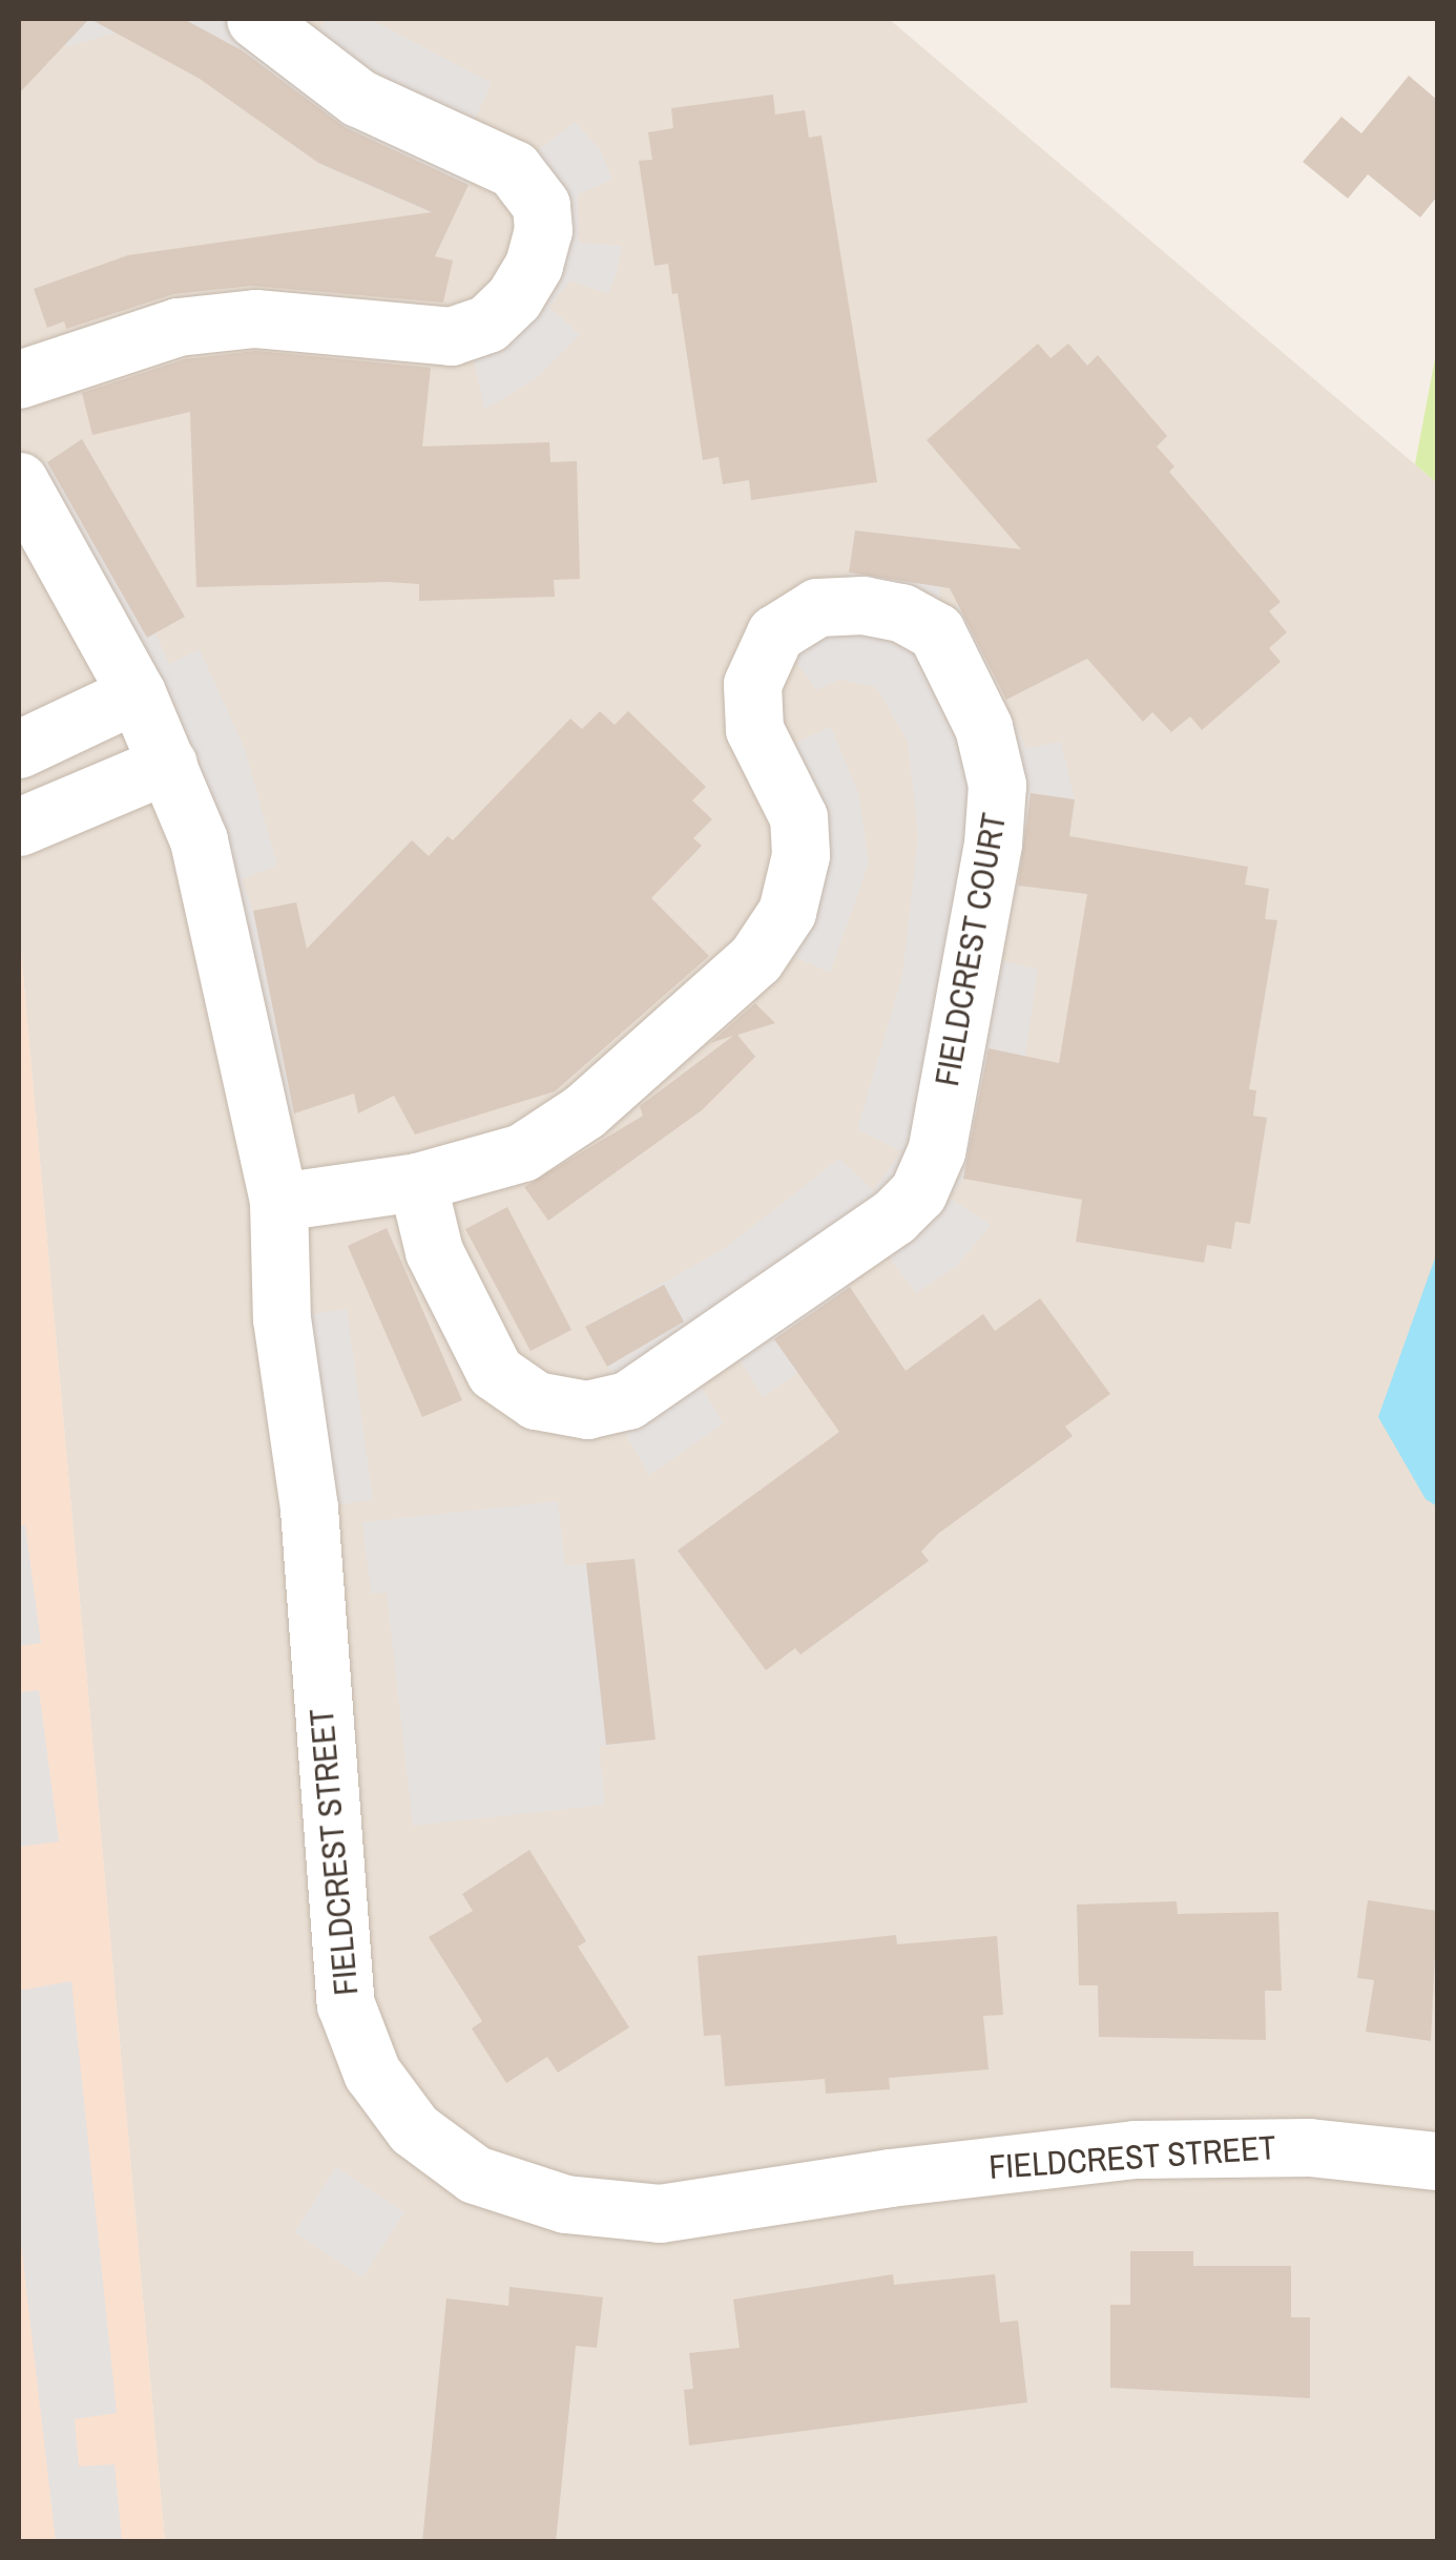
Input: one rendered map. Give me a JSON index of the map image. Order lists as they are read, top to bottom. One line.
{"streets":{"street":["FIELDCREST COURT","FIELDCREST STREET"]},"crossings":[["FIELDCREST COURT","FIELDCREST STREET"]]}
